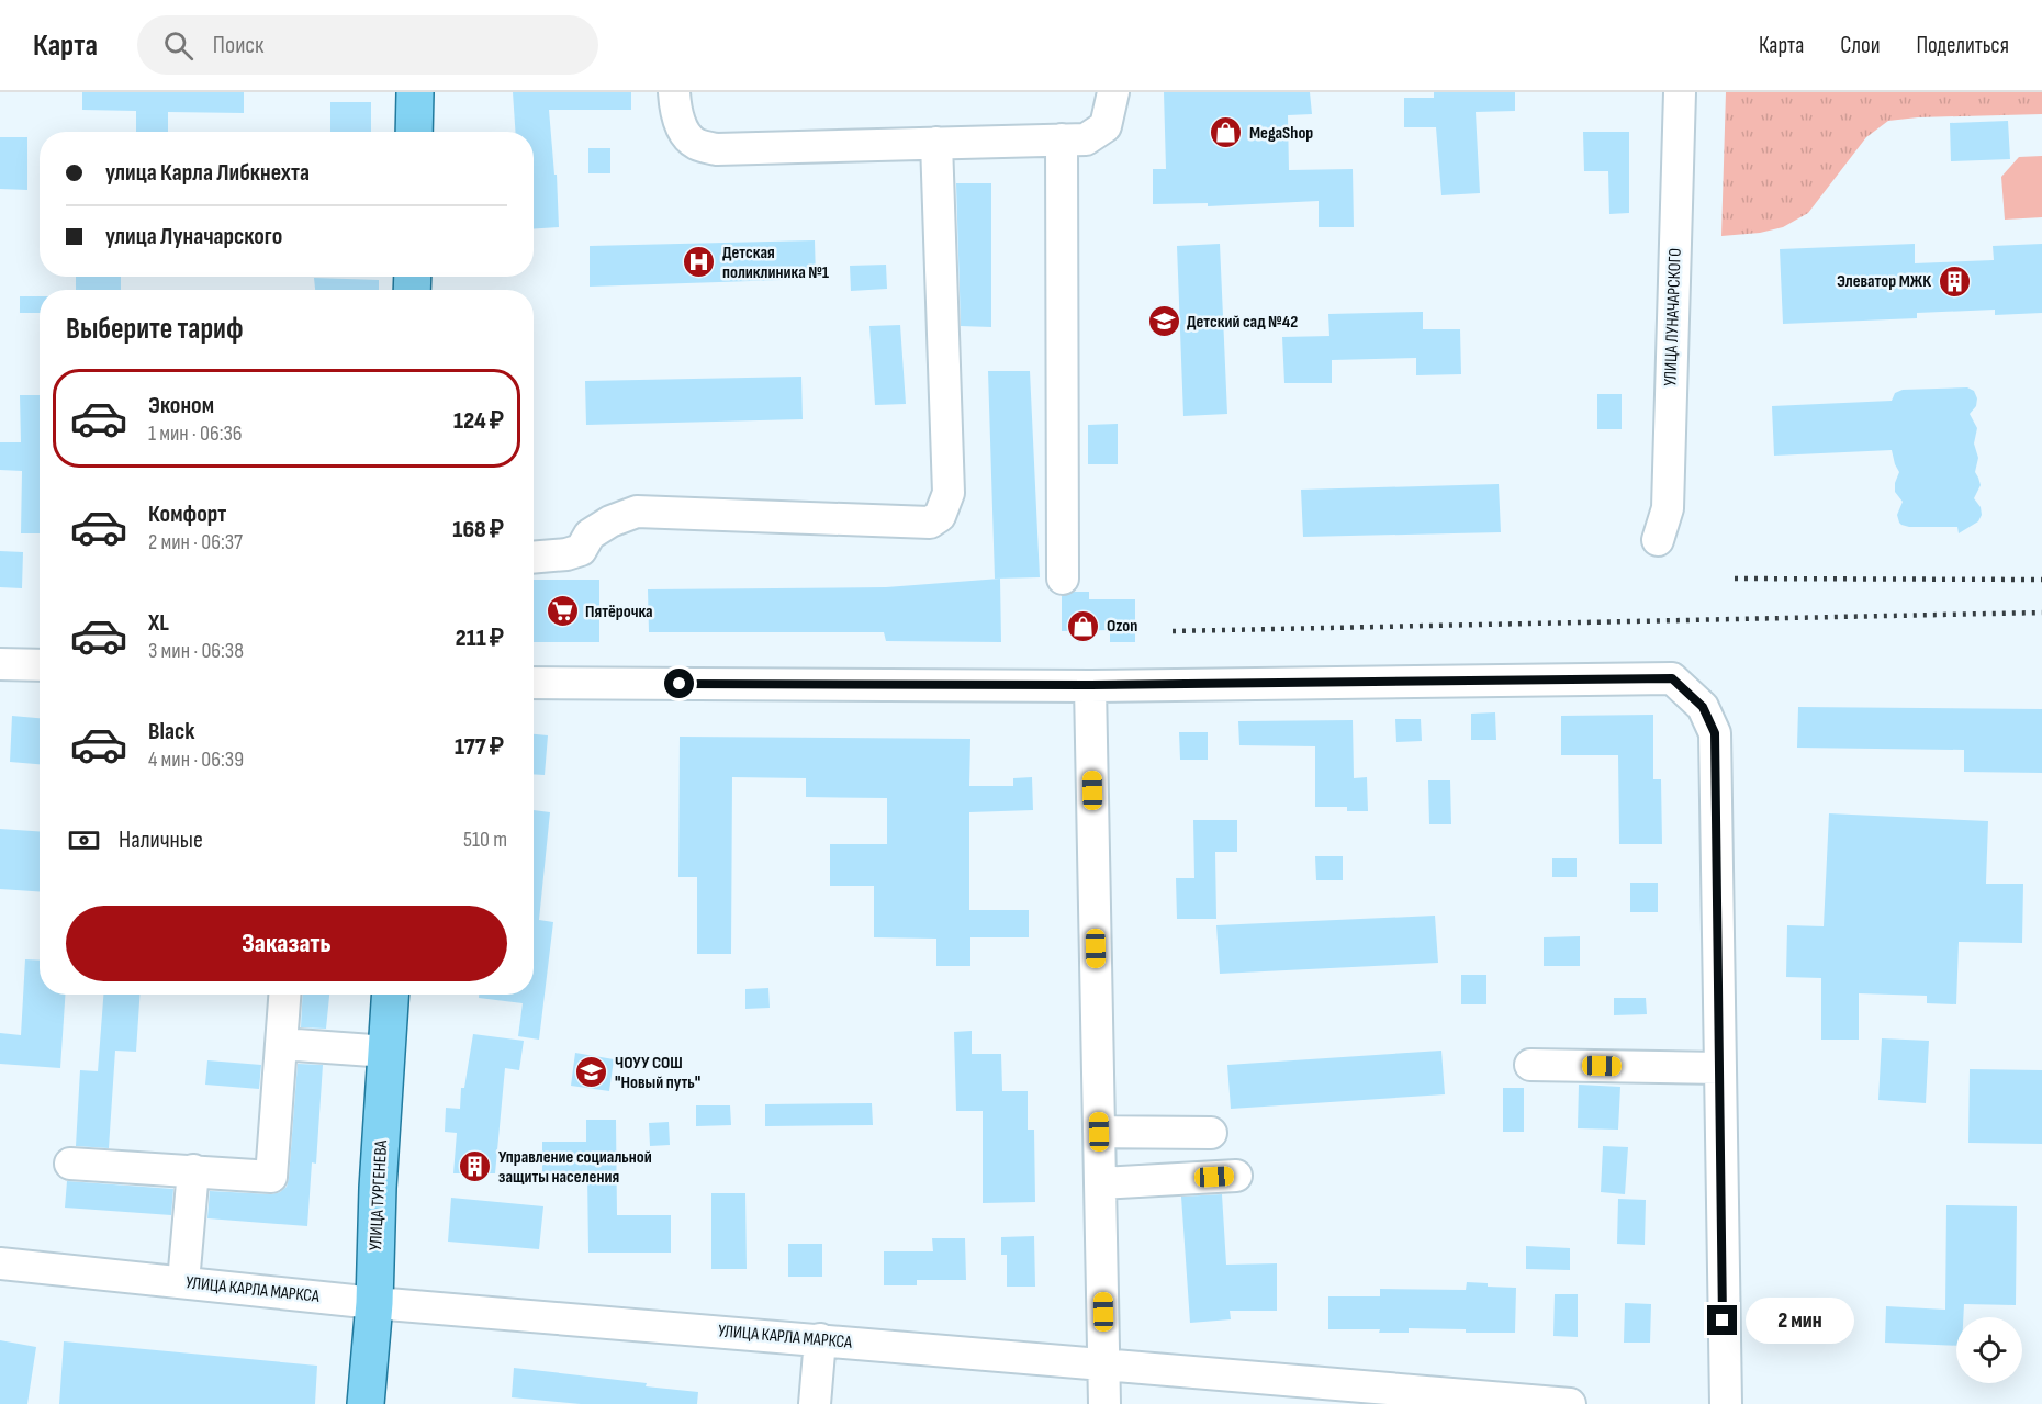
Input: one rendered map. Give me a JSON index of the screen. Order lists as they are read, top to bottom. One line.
{"streets":{"main road":["УЛИЦА ТУРГЕНЕВА"],"street":["УЛИЦА ЛУНАЧАРСКОГО","УЛИЦА КАРЛА МАРКСА"]},"crossings":[["УЛИЦА ТУРГЕНЕВА","УЛИЦА КАРЛА МАРКСА"]],"places":{"shop":["MegaShop","Ozon"],"hospital":["Детская поликлиника №1"],"building":["Элеватор МЖК","Управление социальной защиты населения"],"school or university":["Детский сад №42","ЧОУУ СОШ \"Новый путь\""],"supermarket":["Пятёрочка"]},"page":{"header":"Карта","search":"Поиск","nav":["Карта","Слои","Поделиться"],"banner":["улица Карла Либкнехта","улица Луначарского"],"heading":"Выберите тариф","list":[{"name":"Эконом","note":"1 мин · 06:36","value":"124 ₽"},{"name":"Комфорт","note":"2 мин · 06:37","value":"168 ₽"},{"name":"XL","note":"3 мин · 06:38","value":"211 ₽"},{"name":"Black","note":"4 мин · 06:39","value":"177 ₽"}],"pay":["Наличные","510 m"],"buttons":"Заказать","bubble":"2 мин"}}
